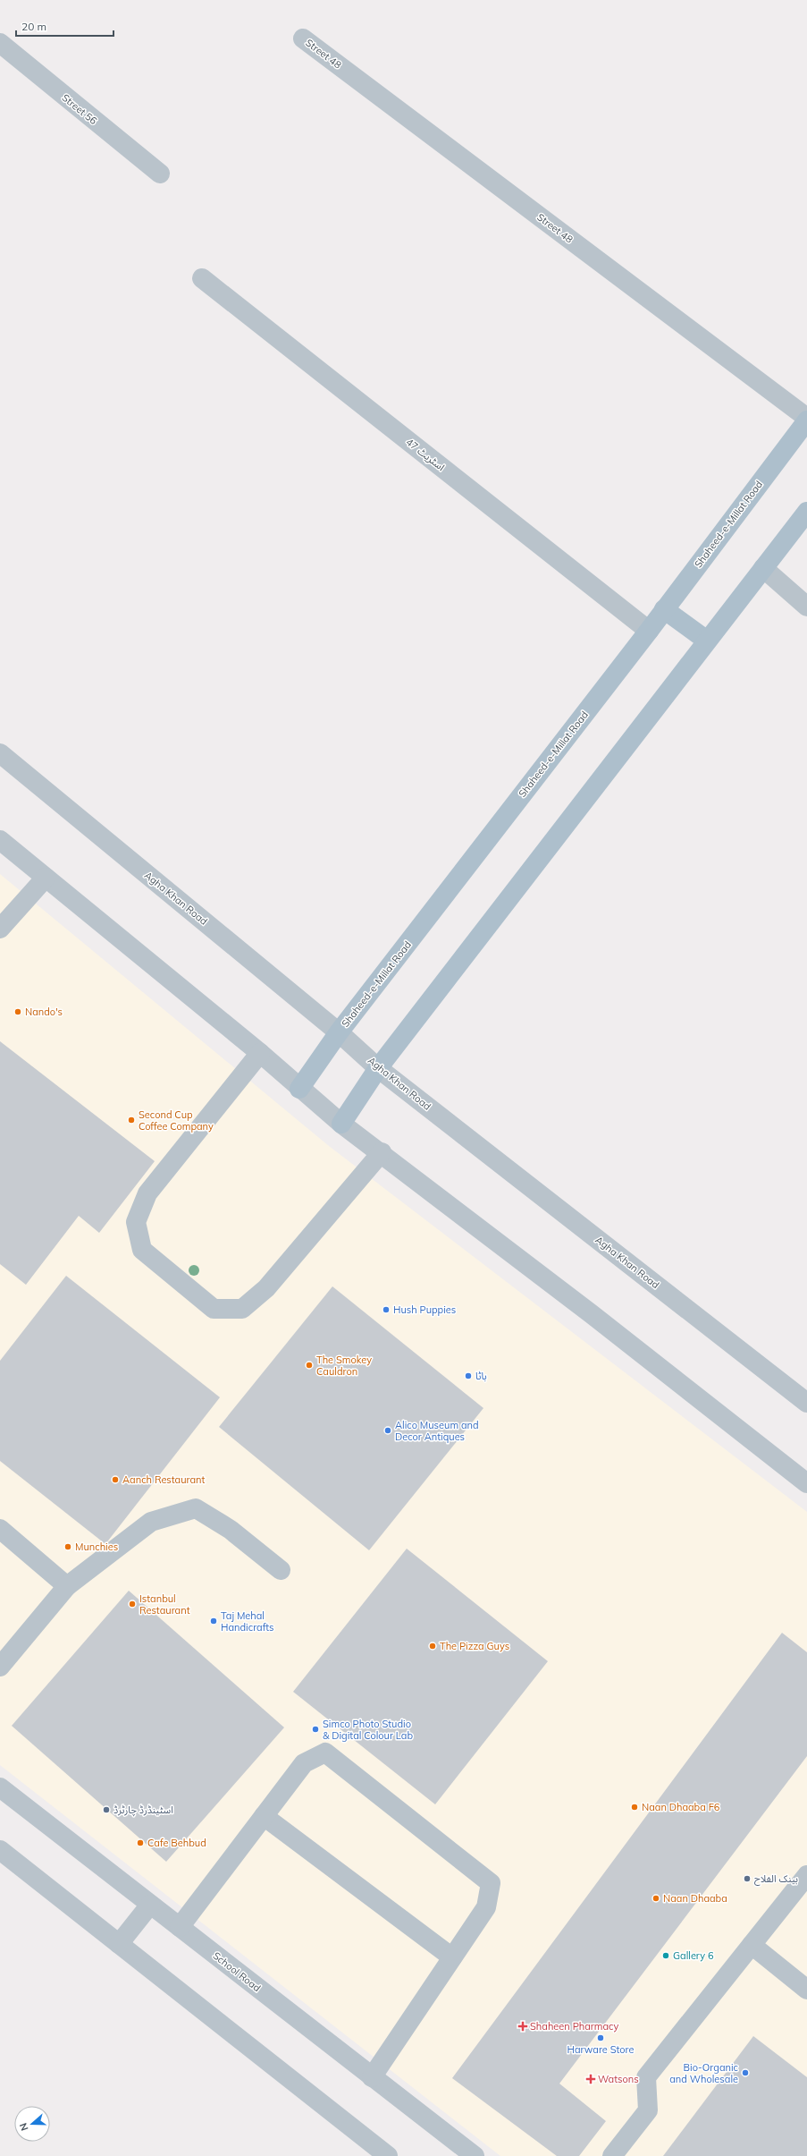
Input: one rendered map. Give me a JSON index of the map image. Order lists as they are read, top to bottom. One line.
{"streets":{"main road":["Shaheed-e-Millat Road"],"street":["Street 48","Street 56","اسٹریٹ 47","Agha Khan Road","School Road"]},"crossings":[["اسٹریٹ 47","Shaheed-e-Millat Road"],["Shaheed-e-Millat Road","Agha Khan Road"]],"places":{"other":["Nando's","Second Cup Coffee Company","Hush Puppies","The Smokey Cauldron","باٹا","Alico Museum and Decor Antiques","Aanch Restaurant","Munchies","Istanbul Restaurant","Taj Mehal Handicrafts","The Pizza Guys","Simco Photo Studio & Digital Colour Lab","Naan Dhaaba F6","اسٹینڈرڈ چارٹرڈ","Cafe Behbud","بینک الفلاح","Naan Dhaaba","Gallery 6","Harware Store","Bio-Organic and Wholesale"],"health":["Shaheen Pharmacy","Watsons"]},"scale_bar":"20 m","north":"left"}
